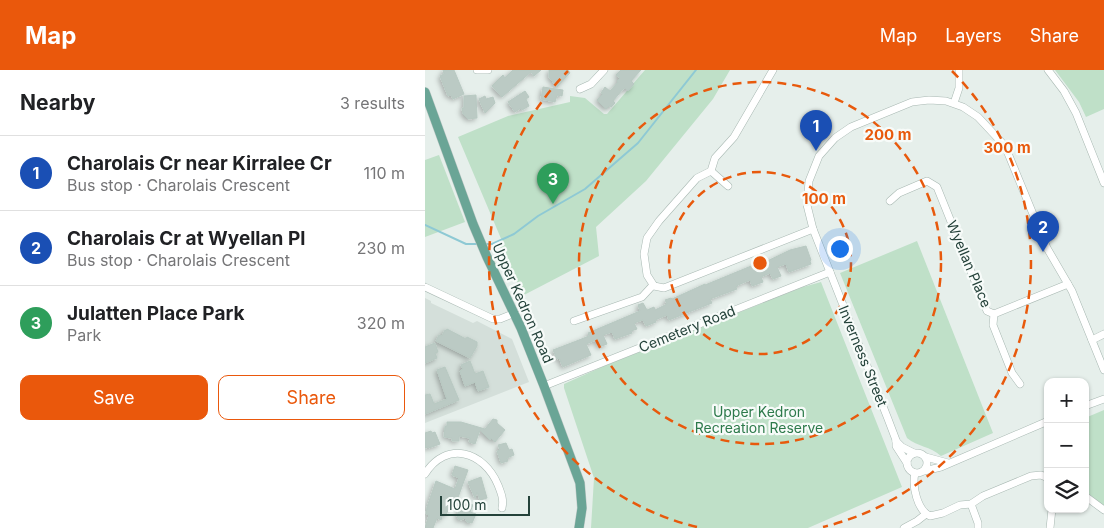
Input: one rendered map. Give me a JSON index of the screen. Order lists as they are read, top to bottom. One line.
{"streets":{"main road":["Upper Kedron Road"],"street":["Wyellan Place","Cemetery Road","Inverness Street"]},"crossings":[["Upper Kedron Road","Cemetery Road"],["Cemetery Road","Inverness Street"]],"parks":["Upper Kedron Recreation Reserve"],"scale_bar":"100 m","page":{"header":"Map","nav":["Map","Layers","Share"],"heading":["Nearby","3 results"],"pins":["1","3","2"],"list":[{"mark":"1","name":"Charolais Cr near Kirralee Cr","note":"Bus stop · Charolais Crescent","value":"110 m"},{"mark":"2","name":"Charolais Cr at Wyellan Pl","note":"Bus stop · Charolais Crescent","value":"230 m"},{"mark":"3","name":"Julatten Place Park","note":"Park","value":"320 m"}],"buttons":["Save","Share"],"map_buttons":["+","−"],"scale":"100 m"},"rings":["200 m","300 m","100 m"]}
